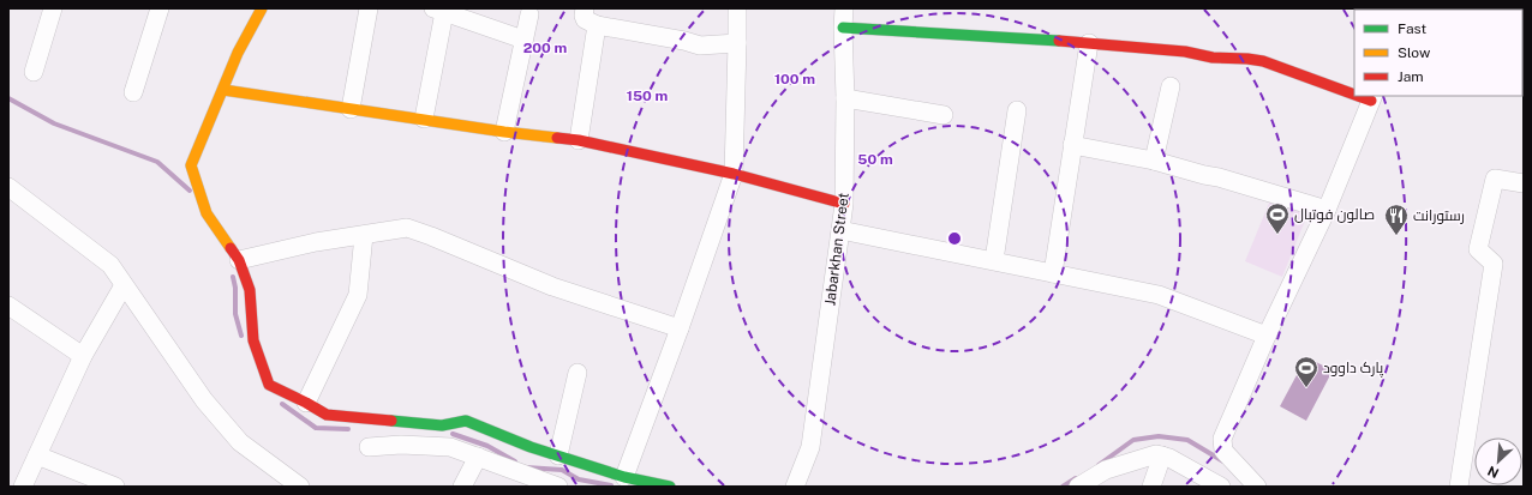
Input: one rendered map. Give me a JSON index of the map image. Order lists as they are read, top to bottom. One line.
{"streets":{"street":["Jabarkhan Street"]},"places":{"sports":["صالون فوتبال","پارک داوود"],"restaurant":["رستورانت"]},"legend":["Fast","Slow","Jam"],"north":"bottom left","rings":["200 m","100 m","150 m","50 m"]}
